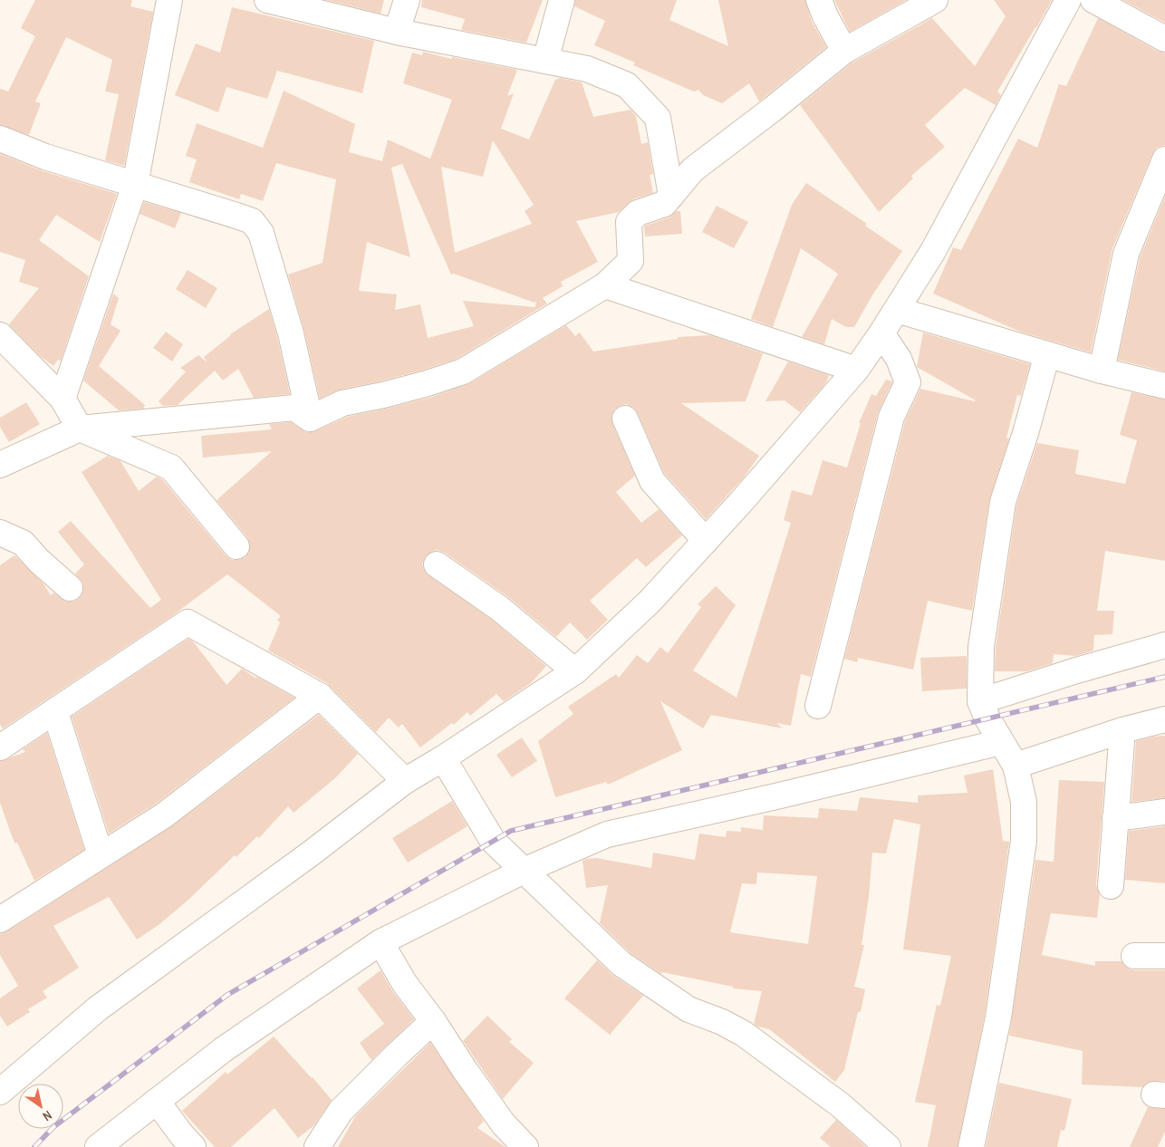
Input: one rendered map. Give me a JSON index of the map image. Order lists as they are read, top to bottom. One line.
{"north":"bottom right"}
